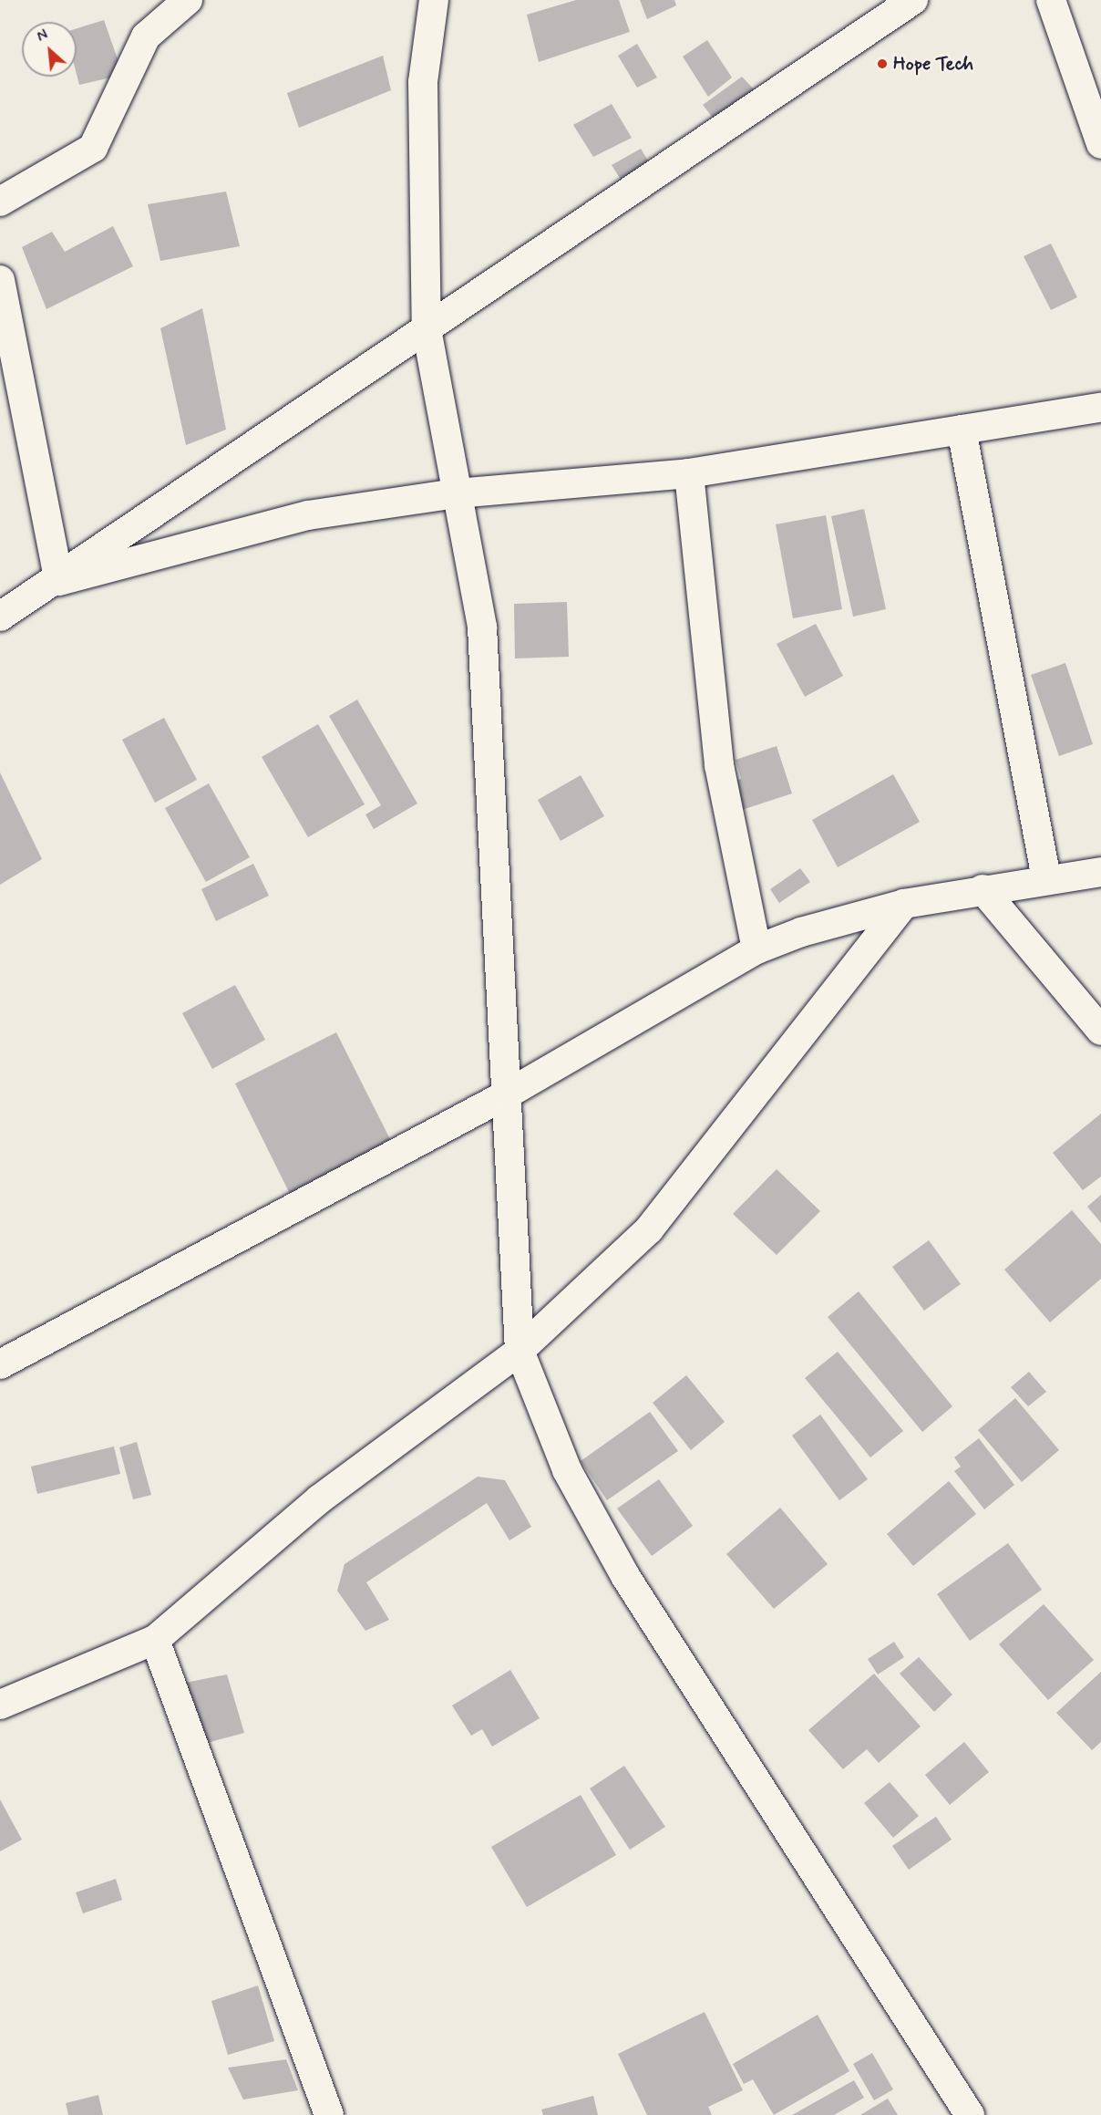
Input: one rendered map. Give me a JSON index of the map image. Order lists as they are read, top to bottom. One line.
{"places":["Hope Tech"],"north":"top left"}
